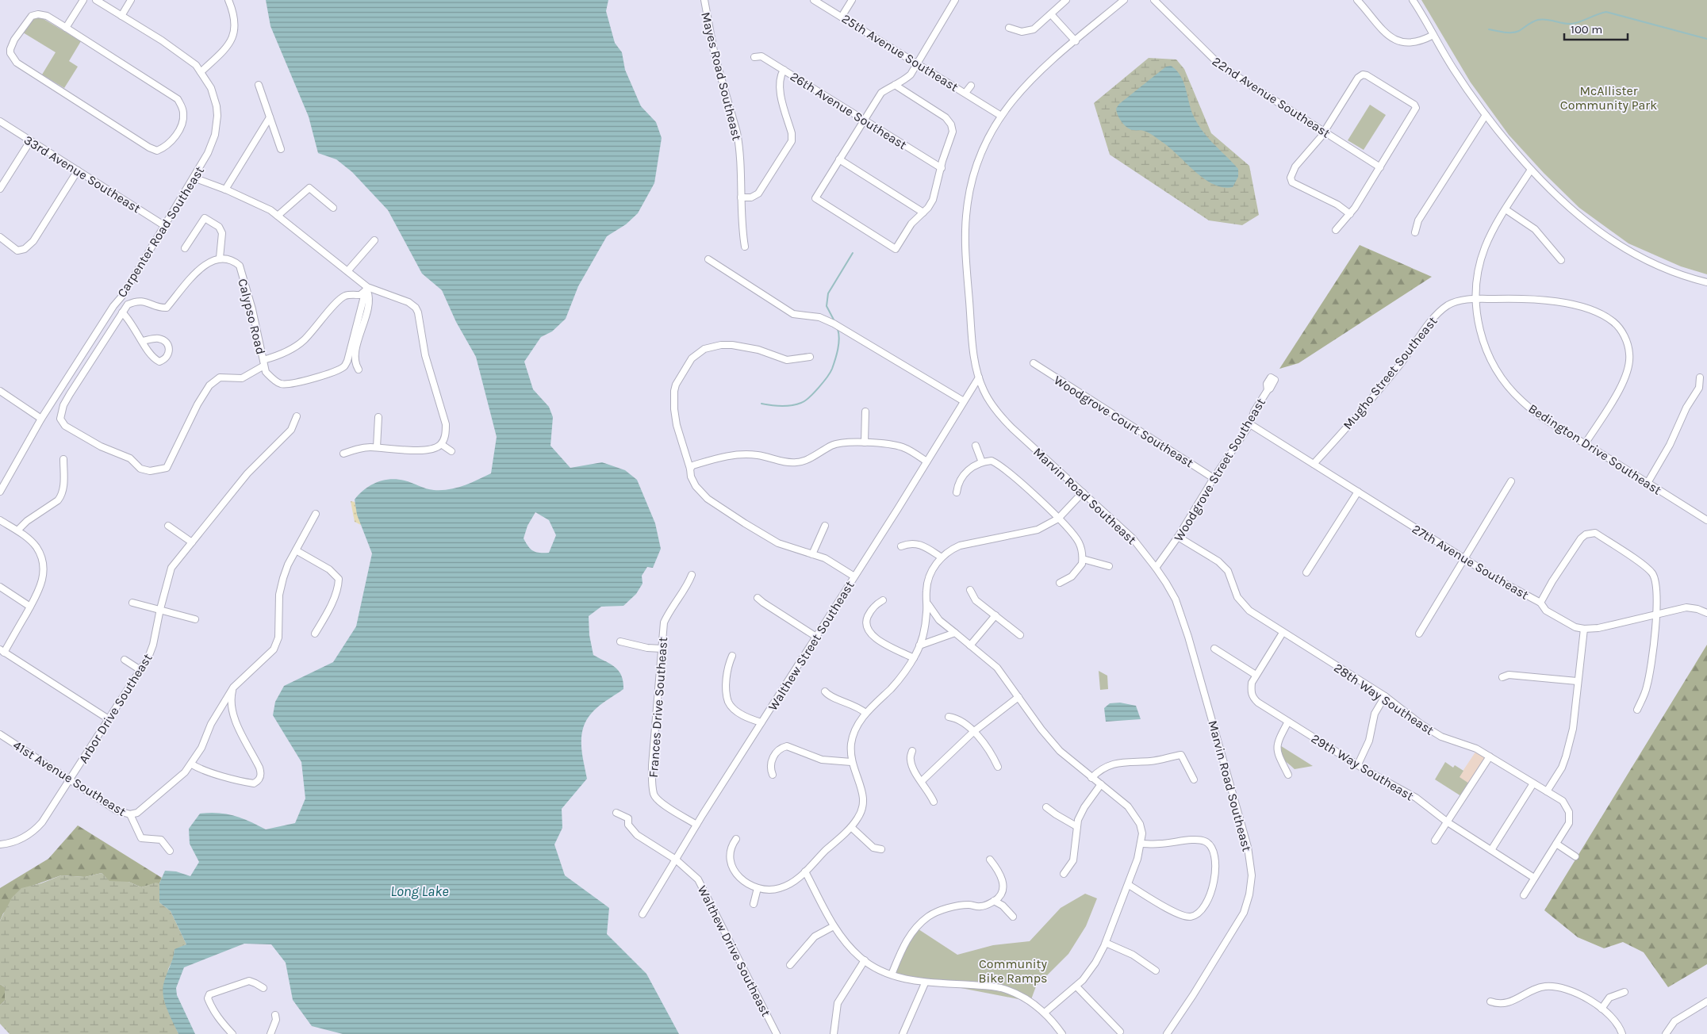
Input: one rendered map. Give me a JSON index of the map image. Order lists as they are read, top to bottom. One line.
{"streets":{"street":["25th Avenue Southeast","Mayes Road Southeast","22nd Avenue Southeast","26th Avenue Southeast","33rd Avenue Southeast","Carpenter Road Southeast","Calypso Road","Mugho Street Southeast","Woodgrove Court Southeast","Bedington Drive Southeast","Woodgrove Street Southeast","Marvin Road Southeast","27th Avenue Southeast","Walthew Street Southeast","28th Way Southeast","Frances Drive Southeast","Arbor Drive Southeast","29th Way Southeast","41st Avenue Southeast","Walthew Drive Southeast"]},"crossings":[["25th Avenue Southeast","Marvin Road Southeast"],["33rd Avenue Southeast","Carpenter Road Southeast"],["Mugho Street Southeast","Bedington Drive Southeast"],["Mugho Street Southeast","27th Avenue Southeast"],["Woodgrove Court Southeast","Woodgrove Street Southeast"],["Woodgrove Street Southeast","Marvin Road Southeast"],["Woodgrove Street Southeast","27th Avenue Southeast"],["Woodgrove Street Southeast","28th Way Southeast"],["Marvin Road Southeast","Walthew Street Southeast"],["Walthew Street Southeast","Frances Drive Southeast"],["Walthew Street Southeast","Walthew Drive Southeast"],["28th Way Southeast","29th Way Southeast"],["Arbor Drive Southeast","41st Avenue Southeast"]],"water":["Long Lake"],"parks":["McAllister Community Park","Community Bike Ramps"],"scale_bar":"100 m"}
